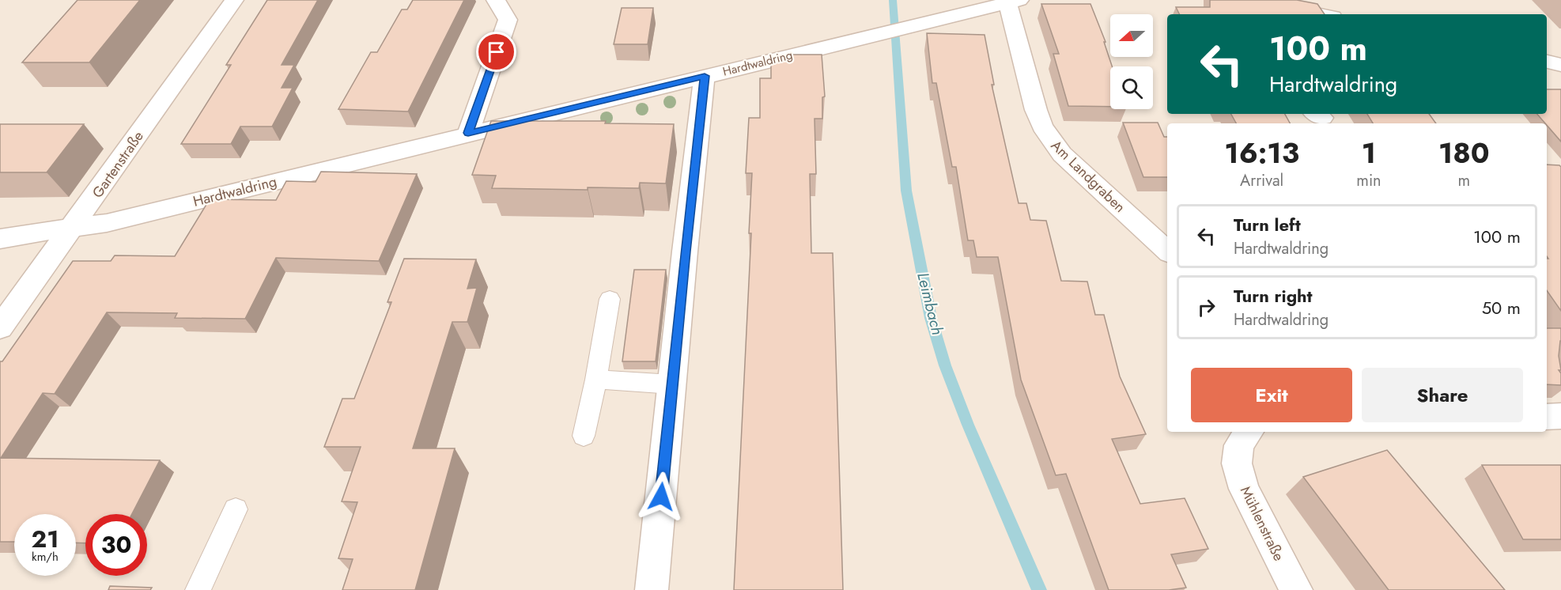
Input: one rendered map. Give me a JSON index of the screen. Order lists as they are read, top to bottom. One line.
{"streets":{"street":["Hardtwaldring","Gartenstraße","Am Landgraben","Mühlenstraße"]},"crossings":[["Hardtwaldring","Gartenstraße"],["Hardtwaldring","Am Landgraben"]],"water":["Leimbach"],"north":"left","page":{"turn":["100 m","Hardtwaldring"],"eta":["16:13","Arrival","1","min","180","m"],"list":[{"name":"Turn left","note":"Hardtwaldring","value":"100 m"},{"name":"Turn right","note":"Hardtwaldring","value":"50 m"}],"buttons":["Exit","Share"],"speed":"21 km/h","limit":"30"}}
